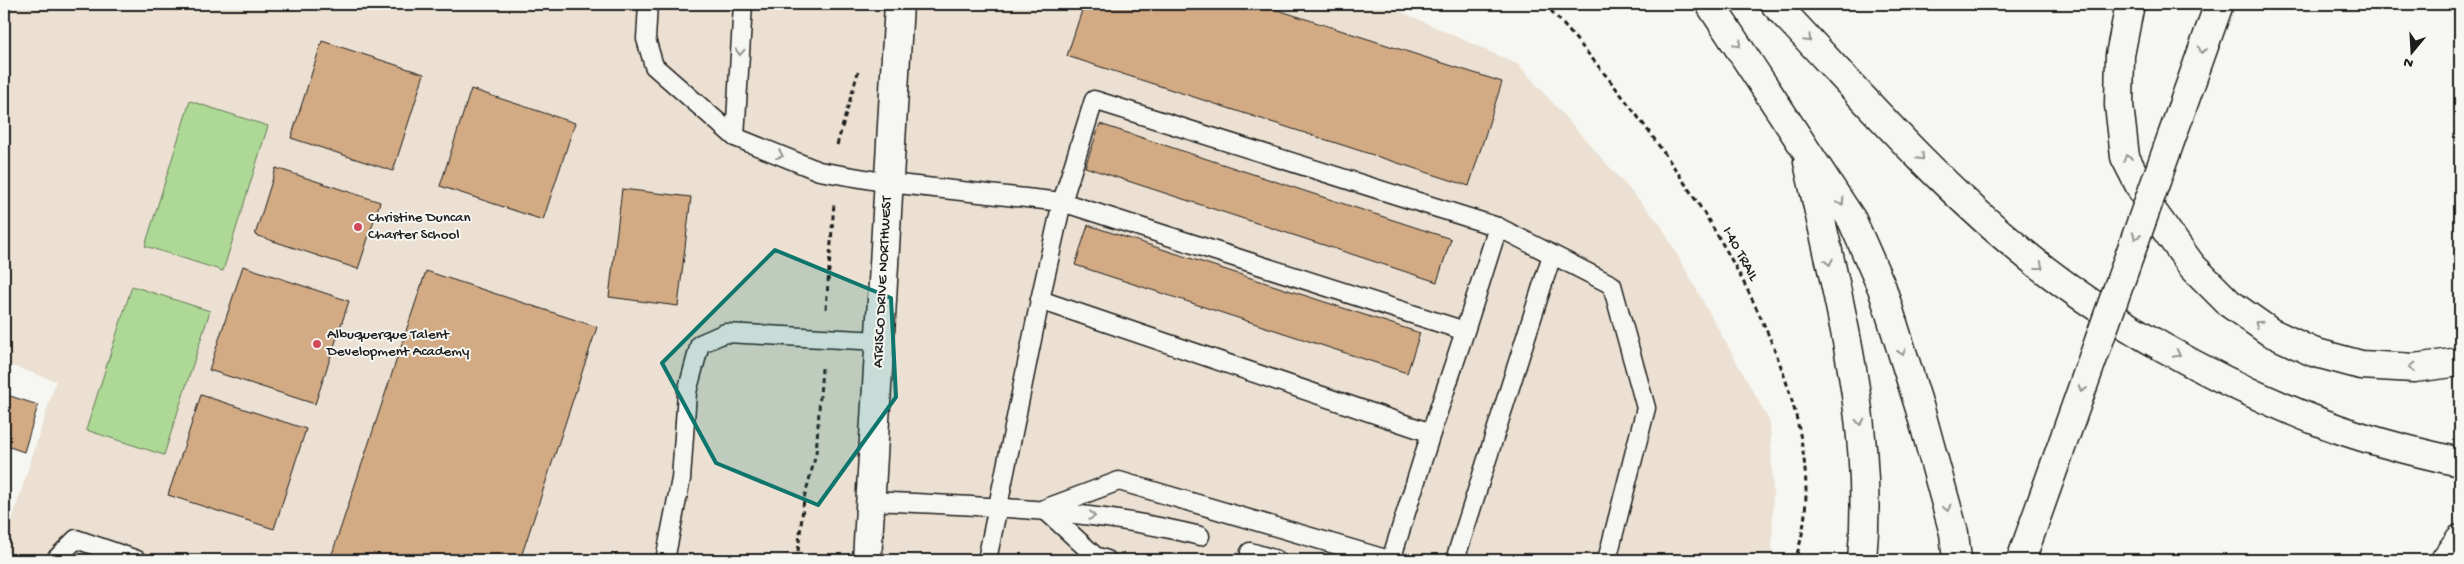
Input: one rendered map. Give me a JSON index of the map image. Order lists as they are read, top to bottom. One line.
{"streets":{"main road":["ATRISCO DRIVE NORTHWEST"],"path":["I-40 TRAIL"]},"places":["Christine Duncan Charter School","Albuquerque Talent Development Academy"],"north":"bottom"}
